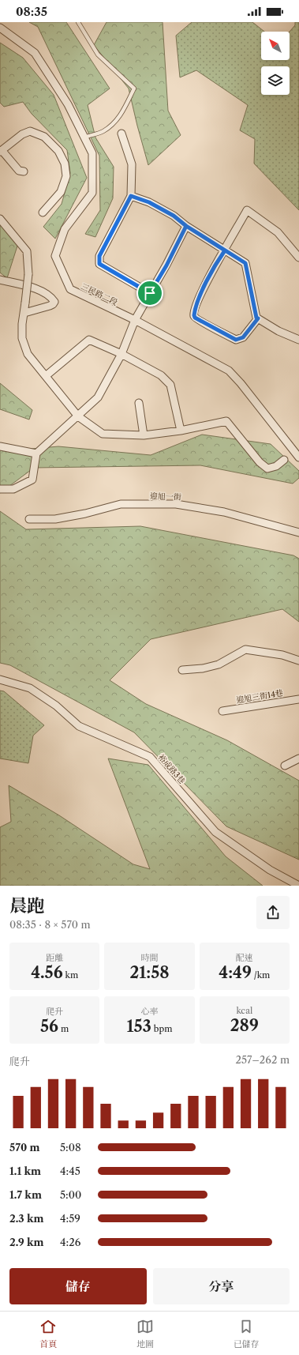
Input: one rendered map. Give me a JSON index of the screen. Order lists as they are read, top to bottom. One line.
{"streets":{"street":["三民路二段","迎旭一街","迎旭三街14巷","裕成路3巷"]},"north":"top left","page":{"status":"08:35","heading":["晨跑","08:35 · 8 × 570 m"],"stats":[["距離","4.56 km"],["時間","21:58"],["配速","4:49 /km"],["爬升","56 m"],["心率","153 bpm"],["kcal","289"]],"chart":["爬升","257–262 m"],"list":[{"name":"570 m","note":"5:08"},{"name":"1.1 km","note":"4:45"},{"name":"1.7 km","note":"5:00"},{"name":"2.3 km","note":"4:59"},{"name":"2.9 km","note":"4:26"}],"buttons":["儲存","分享"],"tabs":["首頁","地圖","已儲存"]}}
